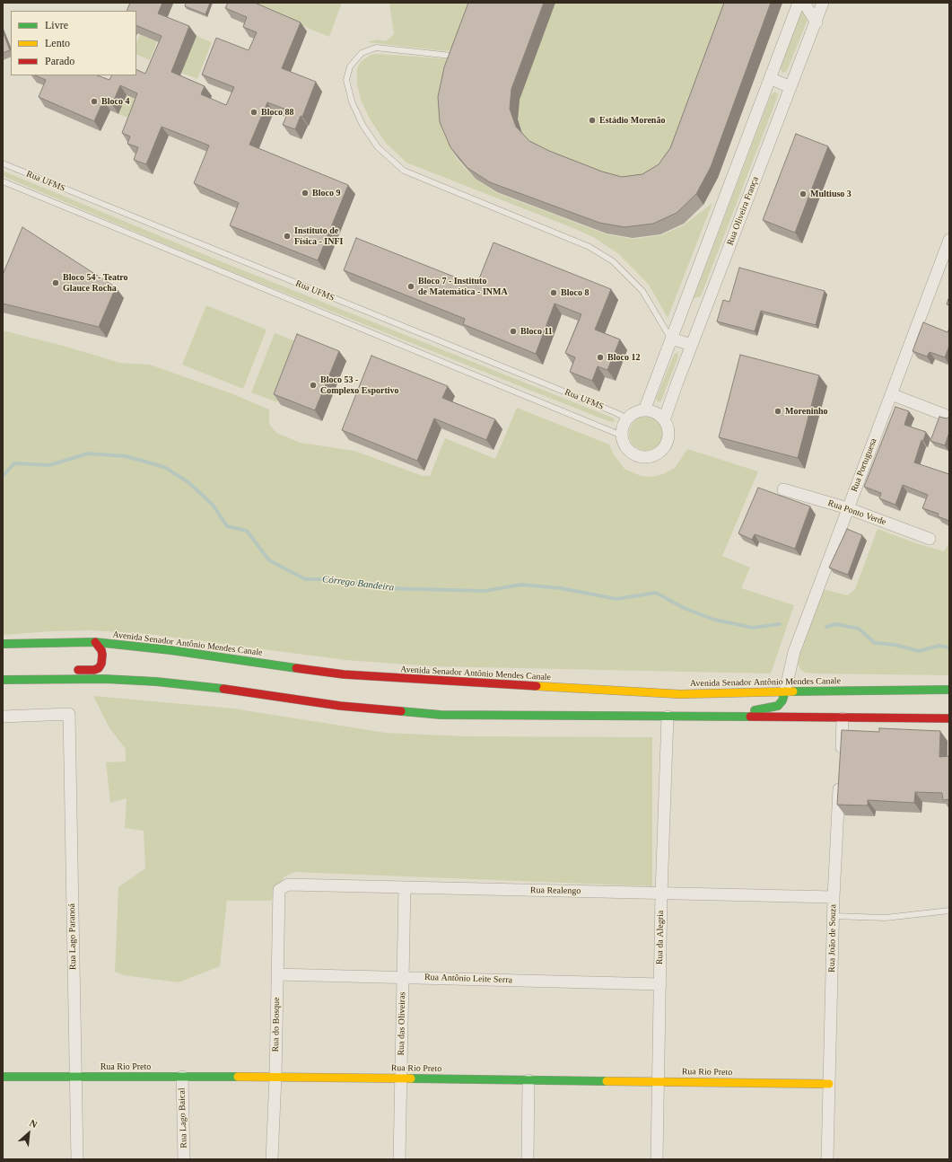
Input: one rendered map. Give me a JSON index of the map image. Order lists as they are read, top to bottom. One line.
{"streets":{"main road":["Avenida Senador Antônio Mendes Canale","Rua Rio Preto"],"street":["Rua Oliveira França","Rua Portuguesa","Rua Ponto Verde","Rua Realengo","Rua Lago Paranoá","Rua da Alegria","Rua João de Souza","Rua Antônio Leite Serra","Rua das Oliveiras","Rua do Bosque","Rua Lago Baical"],"lane":["Rua UFMS"]},"crossings":[["Rua UFMS","Rua Oliveira França"],["Rua Portuguesa","Rua Ponto Verde"],["Rua Portuguesa","Avenida Senador Antônio Mendes Canale"],["Rua Realengo","Rua da Alegria"],["Rua Realengo","Rua João de Souza"],["Rua Realengo","Rua das Oliveiras"],["Rua Realengo","Rua do Bosque"],["Rua Lago Paranoá","Rua Rio Preto"],["Rua da Alegria","Rua Antônio Leite Serra"],["Rua da Alegria","Rua Rio Preto"],["Rua João de Souza","Rua Rio Preto"],["Rua Antônio Leite Serra","Rua das Oliveiras"],["Rua Antônio Leite Serra","Rua do Bosque"],["Rua das Oliveiras","Rua Rio Preto"],["Rua do Bosque","Rua Rio Preto"],["Rua Rio Preto","Rua Lago Baical"]],"water":["Córrego Bandeira"],"places":["Bloco 4","Bloco 88","Estádio Morenão","Bloco 9","Multiuso 3","Instituto de Física - INFI","Bloco 54 - Teatro Glauce Rocha","Bloco 7 - Instituto de Matemática - INMA","Bloco 8","Bloco 11","Bloco 12","Bloco 53 - Complexo Esportivo","Moreninho"],"legend":["Livre","Lento","Parado"],"north":"top right"}
